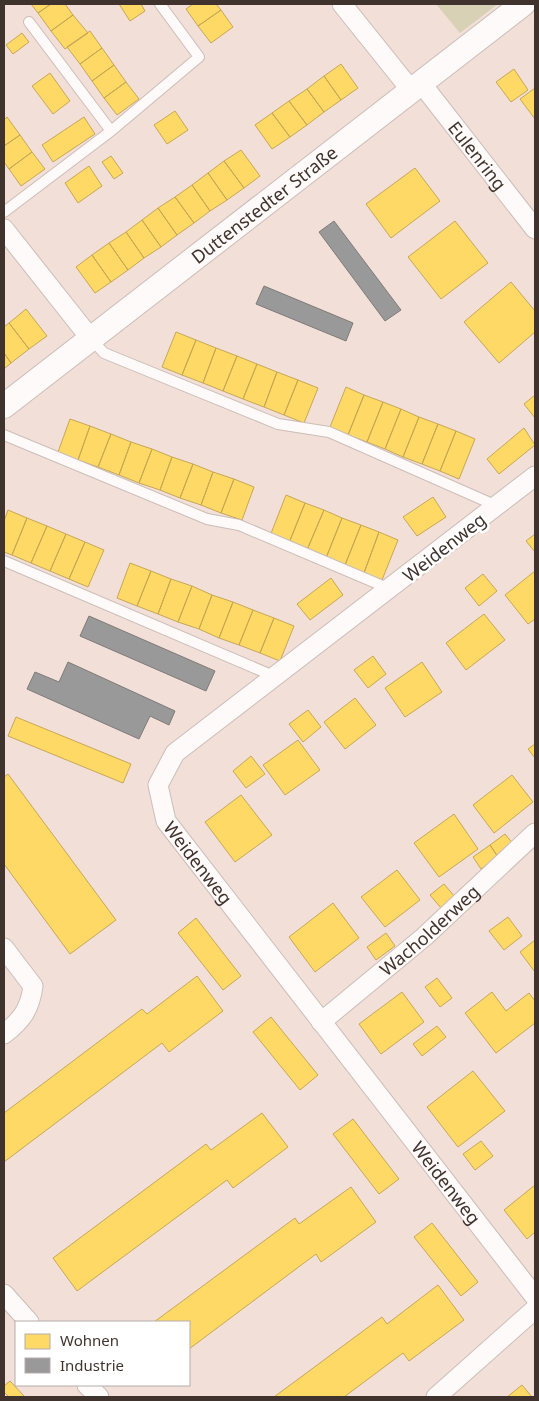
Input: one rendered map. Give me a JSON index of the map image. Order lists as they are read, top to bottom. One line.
{"streets":{"street":["Eulenring","Duttenstedter Straße","Weidenweg","Wacholderweg"]},"crossings":[["Eulenring","Duttenstedter Straße"],["Weidenweg","Wacholderweg"]],"legend":["Wohnen","Industrie"]}
